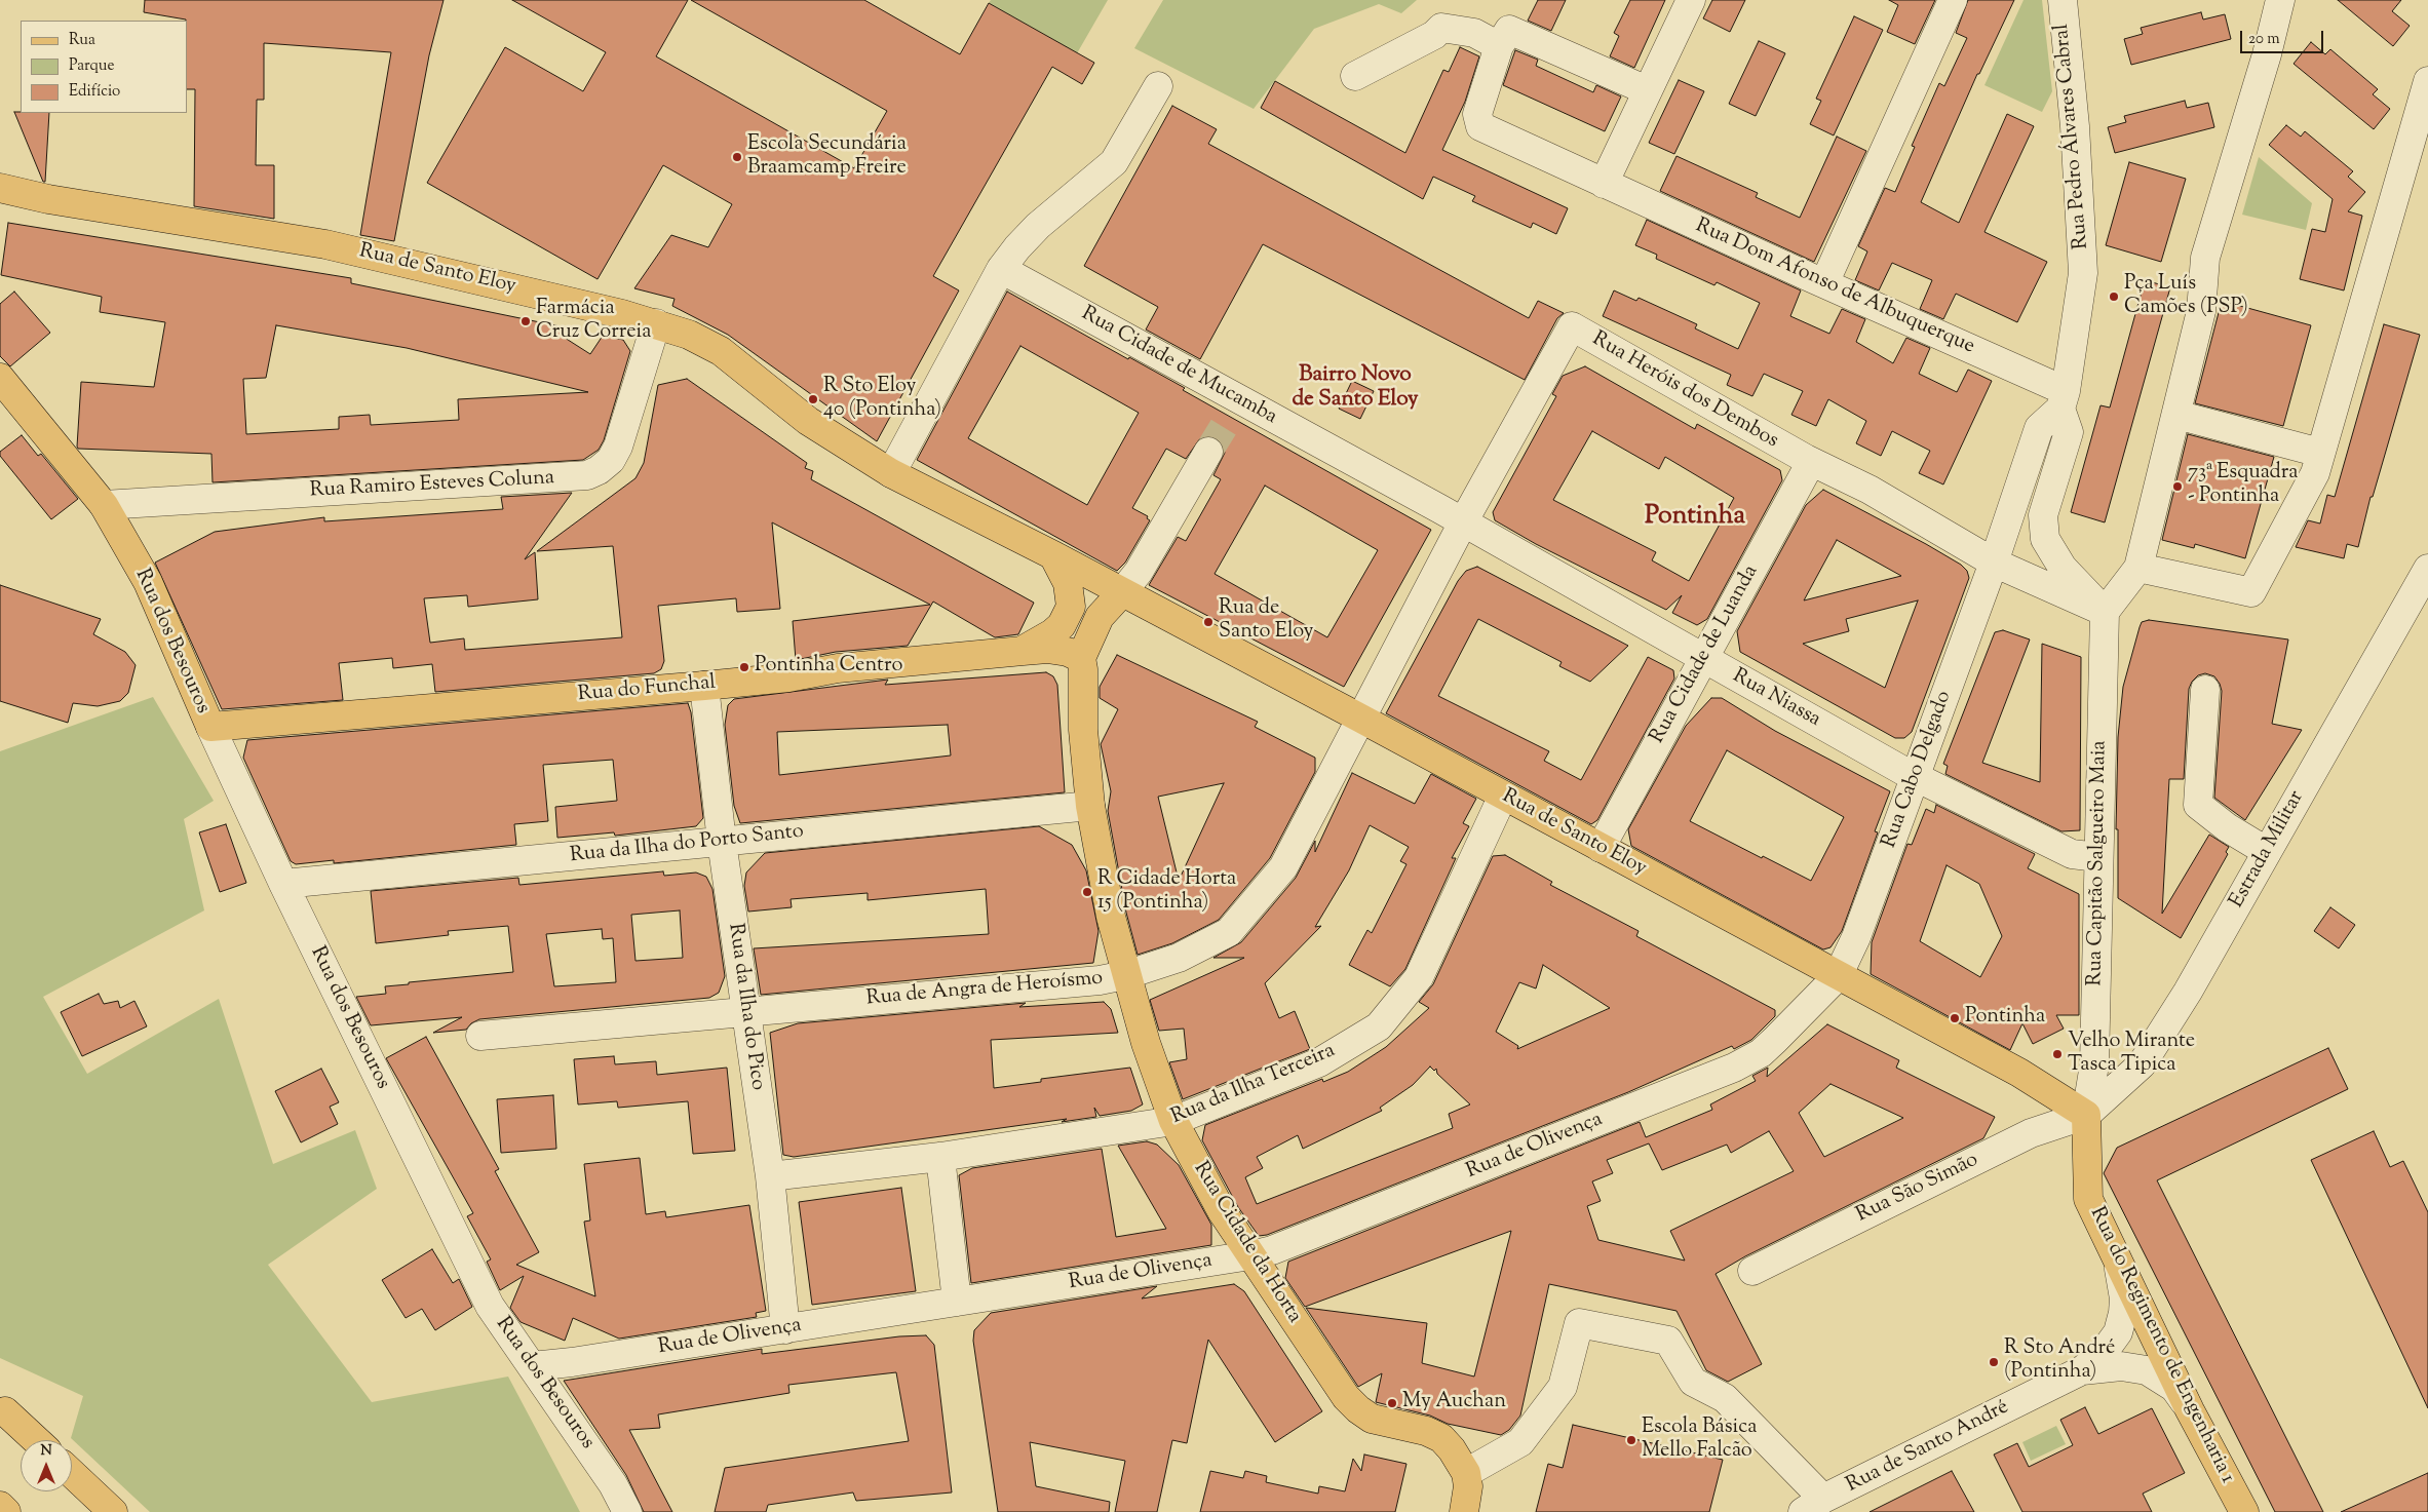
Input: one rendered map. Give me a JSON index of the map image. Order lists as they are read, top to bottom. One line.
{"streets":{"main road":["Rua de Santo Eloy","Rua dos Besouros","Rua do Funchal","Rua Cidade da Horta","Rua do Regimento de Engenharia 1"],"street":["Rua Pedro Álvares Cabral","Rua Dom Afonso de Albuquerque","Rua Cidade de Mucamba","Rua Heróis dos Dembos","Rua Ramiro Esteves Coluna","Rua Cidade de Luanda","Rua Niassa","Rua Cabo Delgado","Rua da Ilha do Porto Santo","Estrada Militar","Rua Capitão Salgueiro Maia","Rua de Angra de Heroísmo","Rua da Ilha do Pico","Rua da Ilha Terceira","Rua de Olivença","Rua São Simão","Rua de Santo André"]},"crossings":[["Rua Pedro Álvares Cabral","Rua Dom Afonso de Albuquerque"],["Rua Pedro Álvares Cabral","Rua Cabo Delgado"],["Rua de Santo Eloy","Rua Ramiro Esteves Coluna"],["Rua de Santo Eloy","Rua Cidade de Luanda"],["Rua de Santo Eloy","Rua Cabo Delgado"],["Rua de Santo Eloy","Estrada Militar"],["Rua de Santo Eloy","Rua Capitão Salgueiro Maia"],["Rua de Santo Eloy","Rua de Angra de Heroísmo"],["Rua de Santo Eloy","Rua da Ilha Terceira"],["Rua de Santo Eloy","Rua de Olivença"],["Rua de Santo Eloy","Rua São Simão"],["Rua de Santo Eloy","Rua do Regimento de Engenharia 1"],["Rua Dom Afonso de Albuquerque","Rua Cabo Delgado"],["Rua Cidade de Mucamba","Rua Heróis dos Dembos"],["Rua Cidade de Mucamba","Rua Niassa"],["Rua Cidade de Mucamba","Rua de Angra de Heroísmo"],["Rua Heróis dos Dembos","Rua Cidade de Luanda"],["Rua Heróis dos Dembos","Rua Niassa"],["Rua Heróis dos Dembos","Rua Cabo Delgado"],["Rua Heróis dos Dembos","Rua Capitão Salgueiro Maia"],["Rua Heróis dos Dembos","Rua de Angra de Heroísmo"],["Rua Ramiro Esteves Coluna","Rua dos Besouros"],["Rua dos Besouros","Rua do Funchal"],["Rua dos Besouros","Rua da Ilha do Porto Santo"],["Rua dos Besouros","Rua de Olivença"],["Rua Cidade de Luanda","Rua Niassa"],["Rua do Funchal","Rua da Ilha do Pico"],["Rua do Funchal","Rua Cidade da Horta"],["Rua Niassa","Rua Cabo Delgado"],["Rua Niassa","Rua Capitão Salgueiro Maia"],["Rua Niassa","Rua de Angra de Heroísmo"],["Rua Cabo Delgado","Rua de Olivença"],["Rua da Ilha do Porto Santo","Rua da Ilha do Pico"],["Rua da Ilha do Porto Santo","Rua Cidade da Horta"],["Estrada Militar","Rua Capitão Salgueiro Maia"],["Estrada Militar","Rua São Simão"],["Estrada Militar","Rua do Regimento de Engenharia 1"],["Rua Capitão Salgueiro Maia","Rua São Simão"],["Rua Capitão Salgueiro Maia","Rua do Regimento de Engenharia 1"],["Rua de Angra de Heroísmo","Rua da Ilha do Pico"],["Rua de Angra de Heroísmo","Rua Cidade da Horta"],["Rua da Ilha do Pico","Rua da Ilha Terceira"],["Rua da Ilha do Pico","Rua de Olivença"],["Rua da Ilha Terceira","Rua Cidade da Horta"],["Rua de Olivença","Rua Cidade da Horta"],["Rua São Simão","Rua do Regimento de Engenharia 1"],["Rua do Regimento de Engenharia 1","Rua de Santo André"]],"districts":["Bairro Novo de Santo Eloy","Pontinha"],"places":["Escola Secundária Braamcamp Freire","Pça Luís Camões (PSP)","Farmácia Cruz Correia","R Sto Eloy 40 (Pontinha)","73ª Esquadra - Pontinha","Rua de Santo Eloy","Pontinha Centro","R Cidade Horta 15 (Pontinha)","Pontinha","Velho Mirante Tasca Tipica","R Sto André (Pontinha)","My Auchan","Escola Básica Mello Falcão"],"legend":["Rua","Parque","Edifício"],"scale_bar":"20 m","north":"top"}
